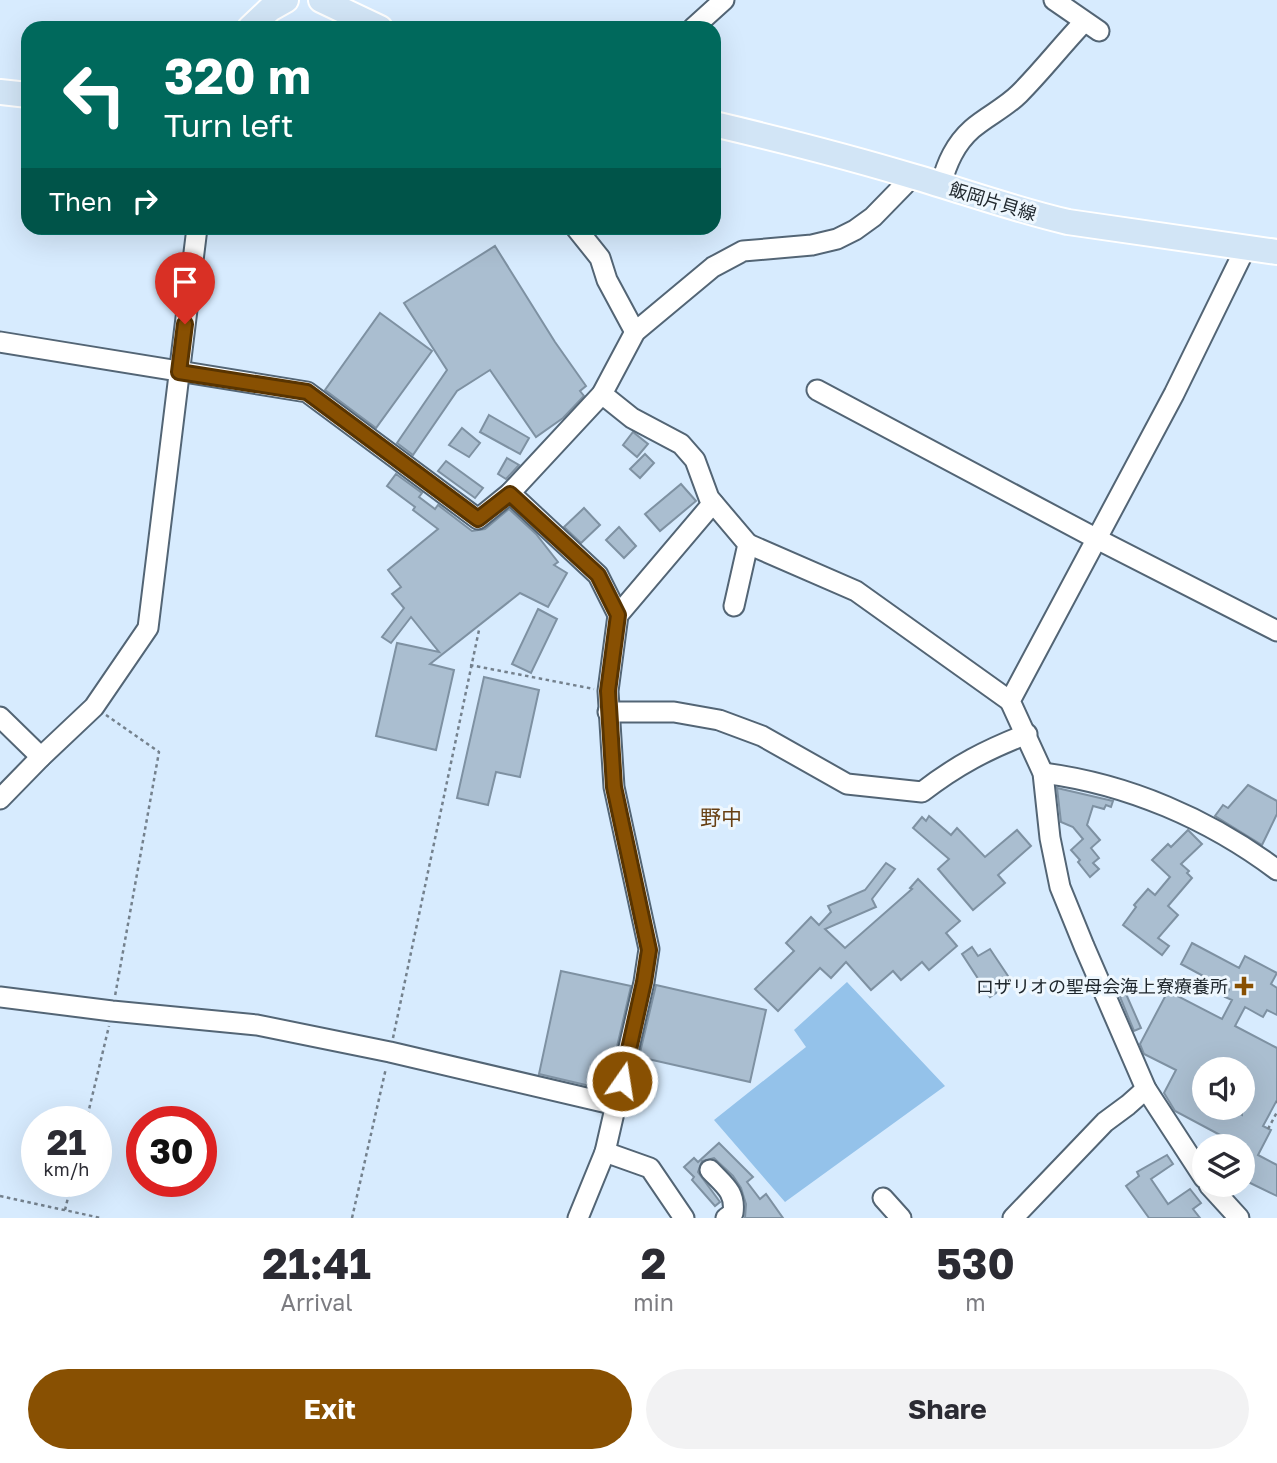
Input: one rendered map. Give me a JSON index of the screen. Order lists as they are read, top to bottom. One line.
{"streets":{"main road":["飯岡片貝線"]},"districts":["野中"],"places":{"health":["ロザリオの聖母会海上寮療養所"]},"page":{"turn":["320 m","Turn left"],"then":"Then","speed":"21 km/h","limit":"30","eta":["21:41","Arrival","2","min","530","m"],"buttons":["Exit","Share"]}}
